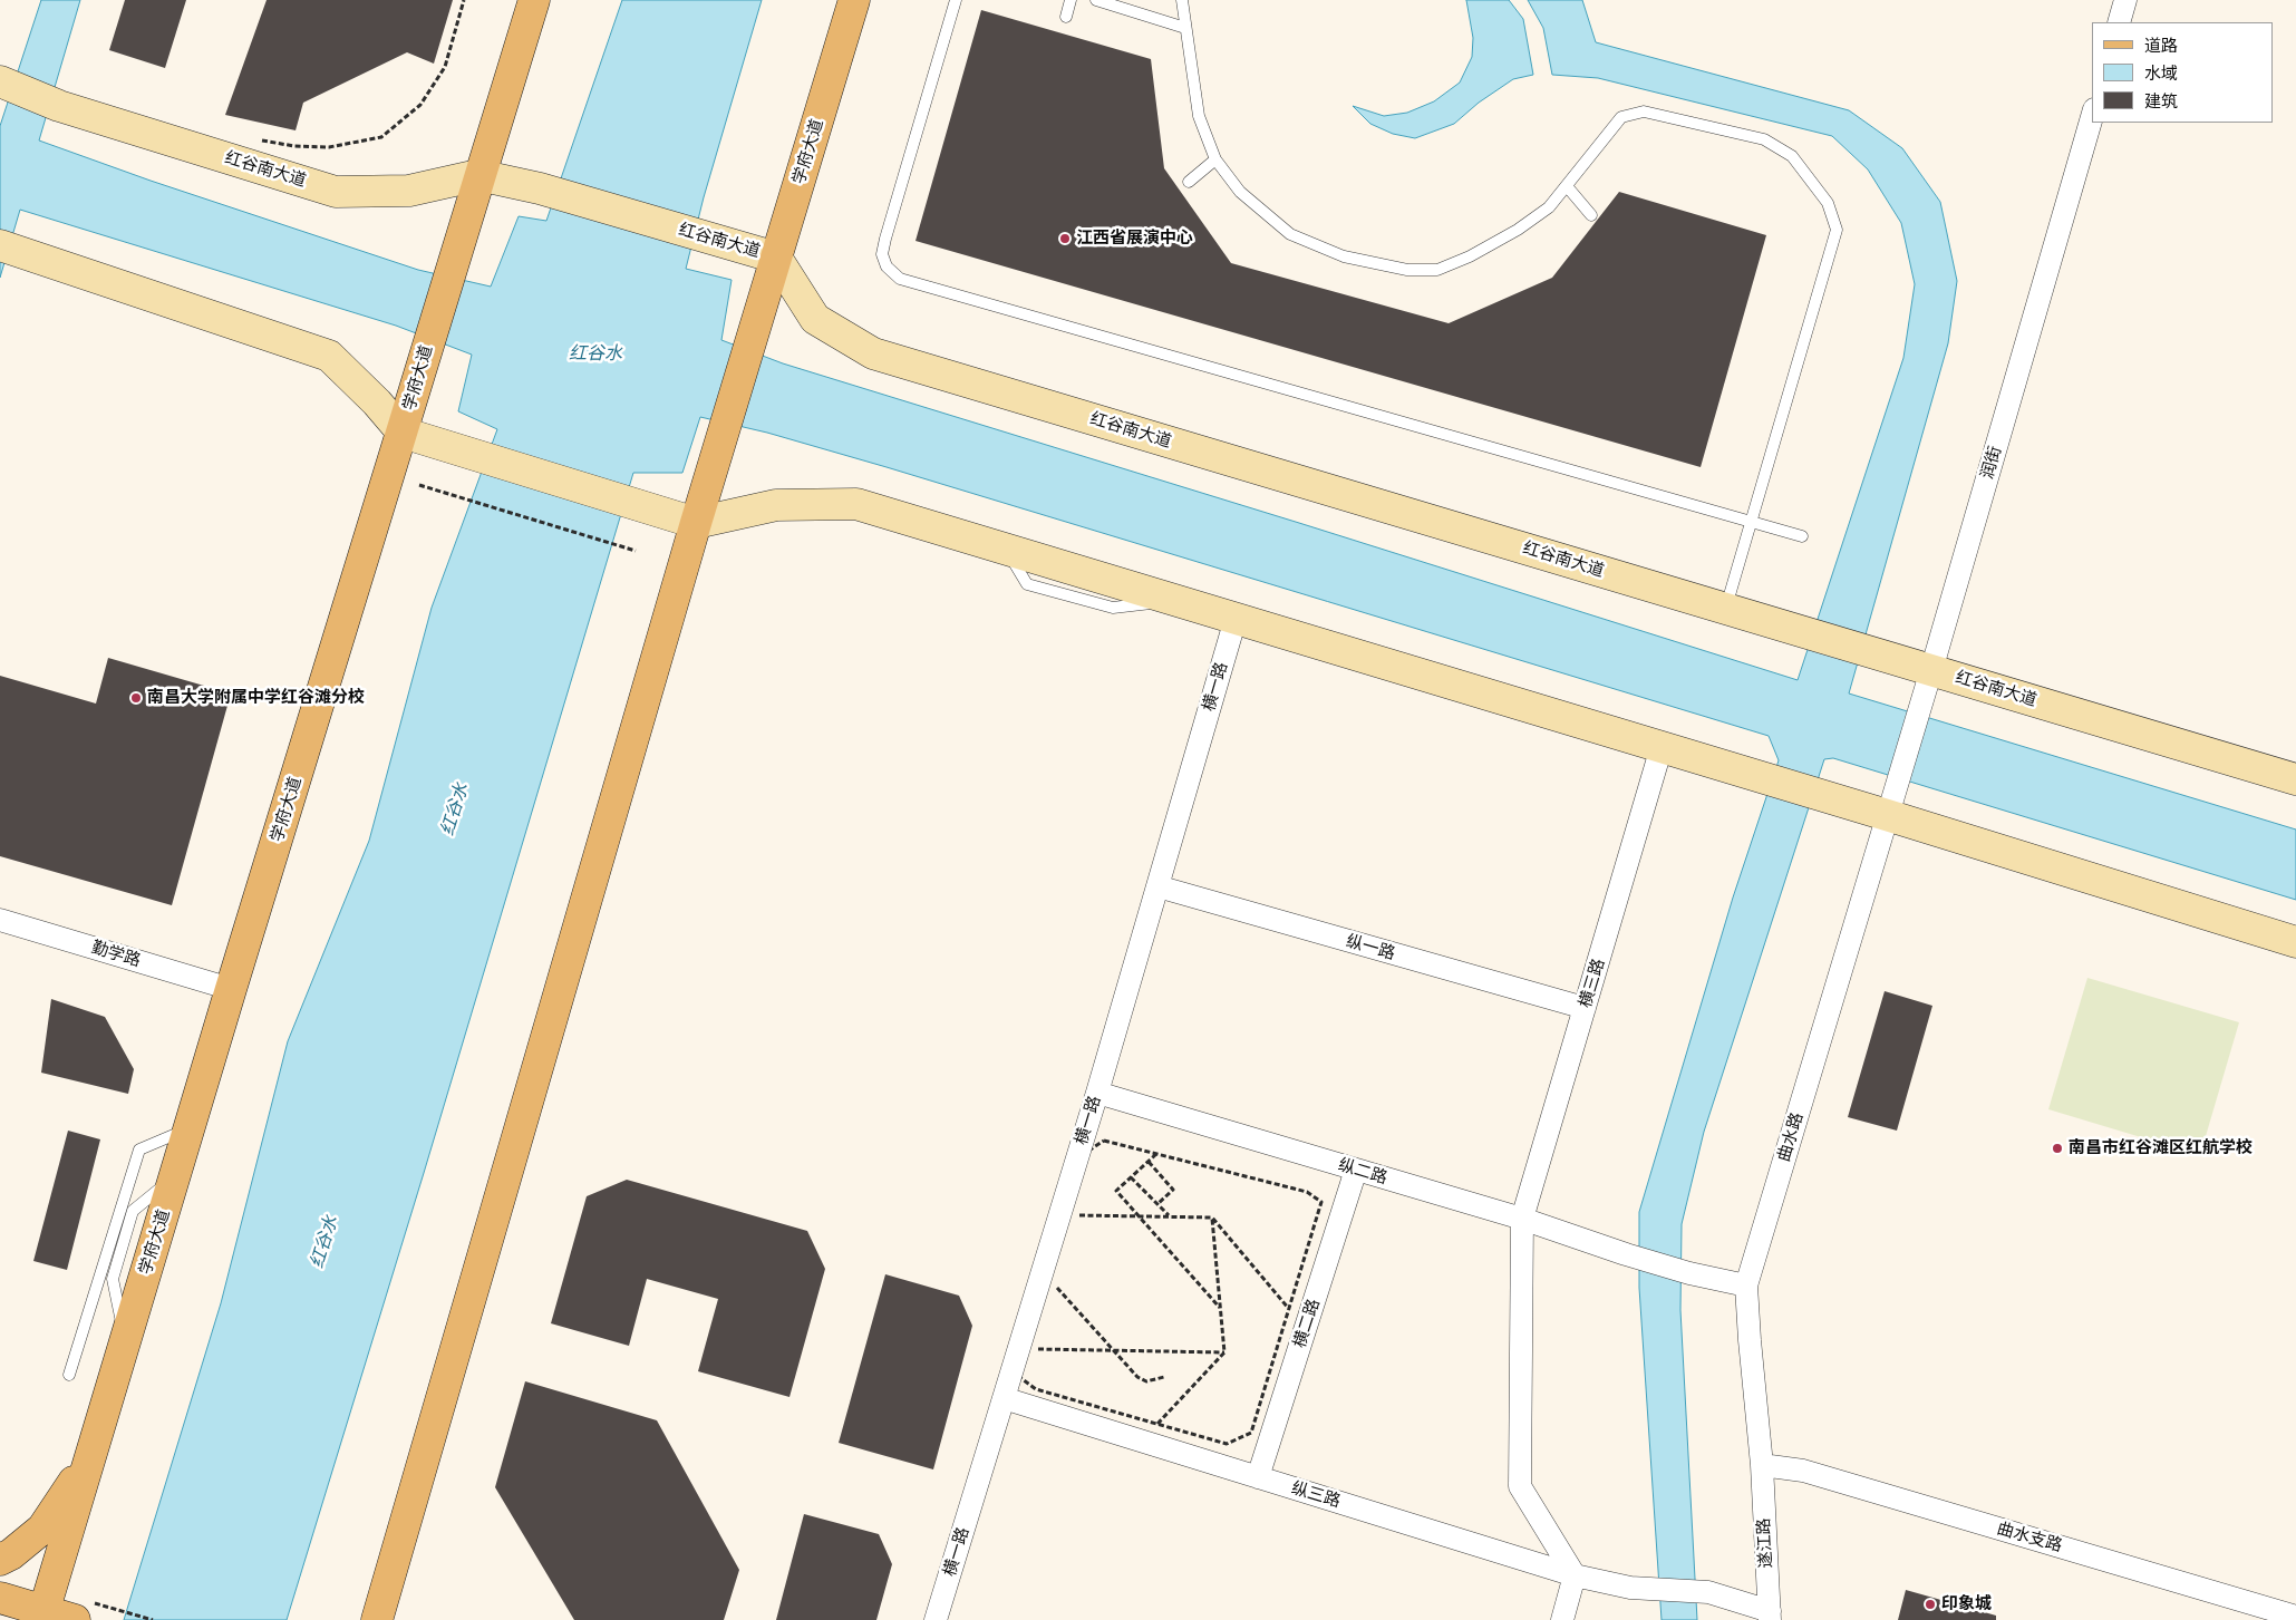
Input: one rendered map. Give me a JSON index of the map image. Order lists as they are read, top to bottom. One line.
{"streets":{"main road":["学府大道","红谷南大道"],"street":["润街","横一路","纵一路","勤学路","横三路","曲水路","纵二路","横二路","纵三路","曲水支路","遂江路"]},"crossings":[["学府大道","红谷南大道"],["学府大道","勤学路"],["红谷南大道","润街"],["润街","曲水路"],["横一路","纵一路"],["横一路","纵二路"],["横一路","纵三路"],["纵一路","横三路"],["横三路","纵二路"],["横三路","纵三路"],["曲水路","纵二路"],["曲水路","曲水支路"],["曲水路","遂江路"],["纵二路","横二路"],["横二路","纵三路"],["纵三路","遂江路"],["曲水支路","遂江路"]],"water":["红谷水"],"places":["江西省展演中心","南昌大学附属中学红谷滩分校","南昌市红谷滩区红航学校","印象城"],"legend":["道路","水域","建筑"]}
